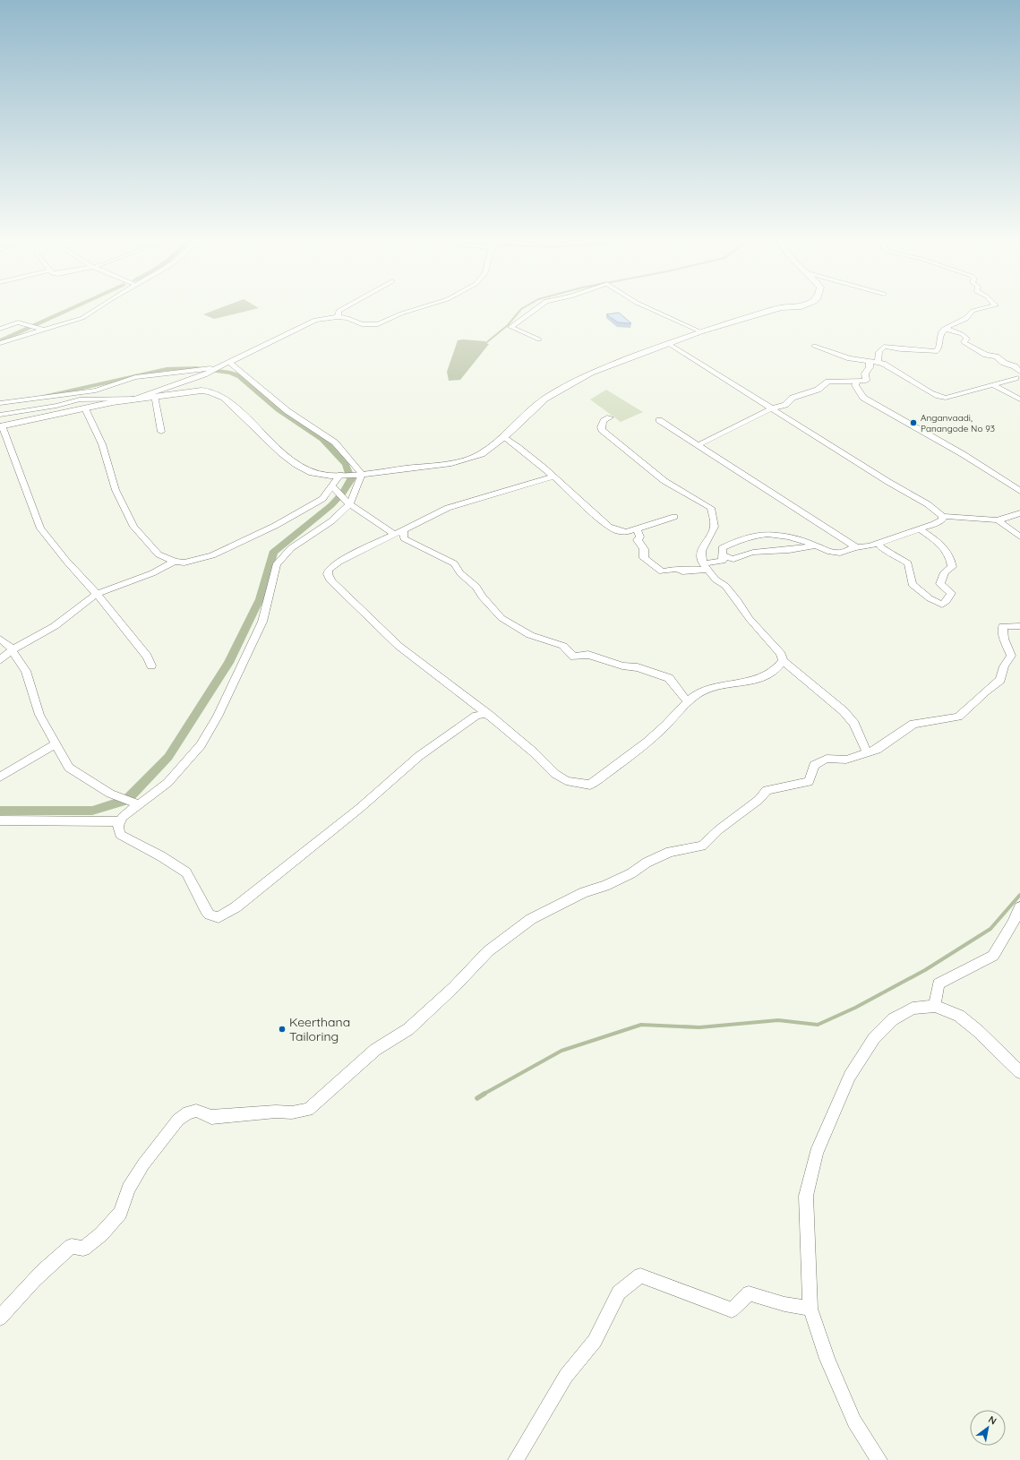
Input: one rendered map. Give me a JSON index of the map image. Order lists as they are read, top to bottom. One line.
{"places":["Anganvaadi, Panangode No 93","Keerthana Tailoring"],"north":"top right"}
